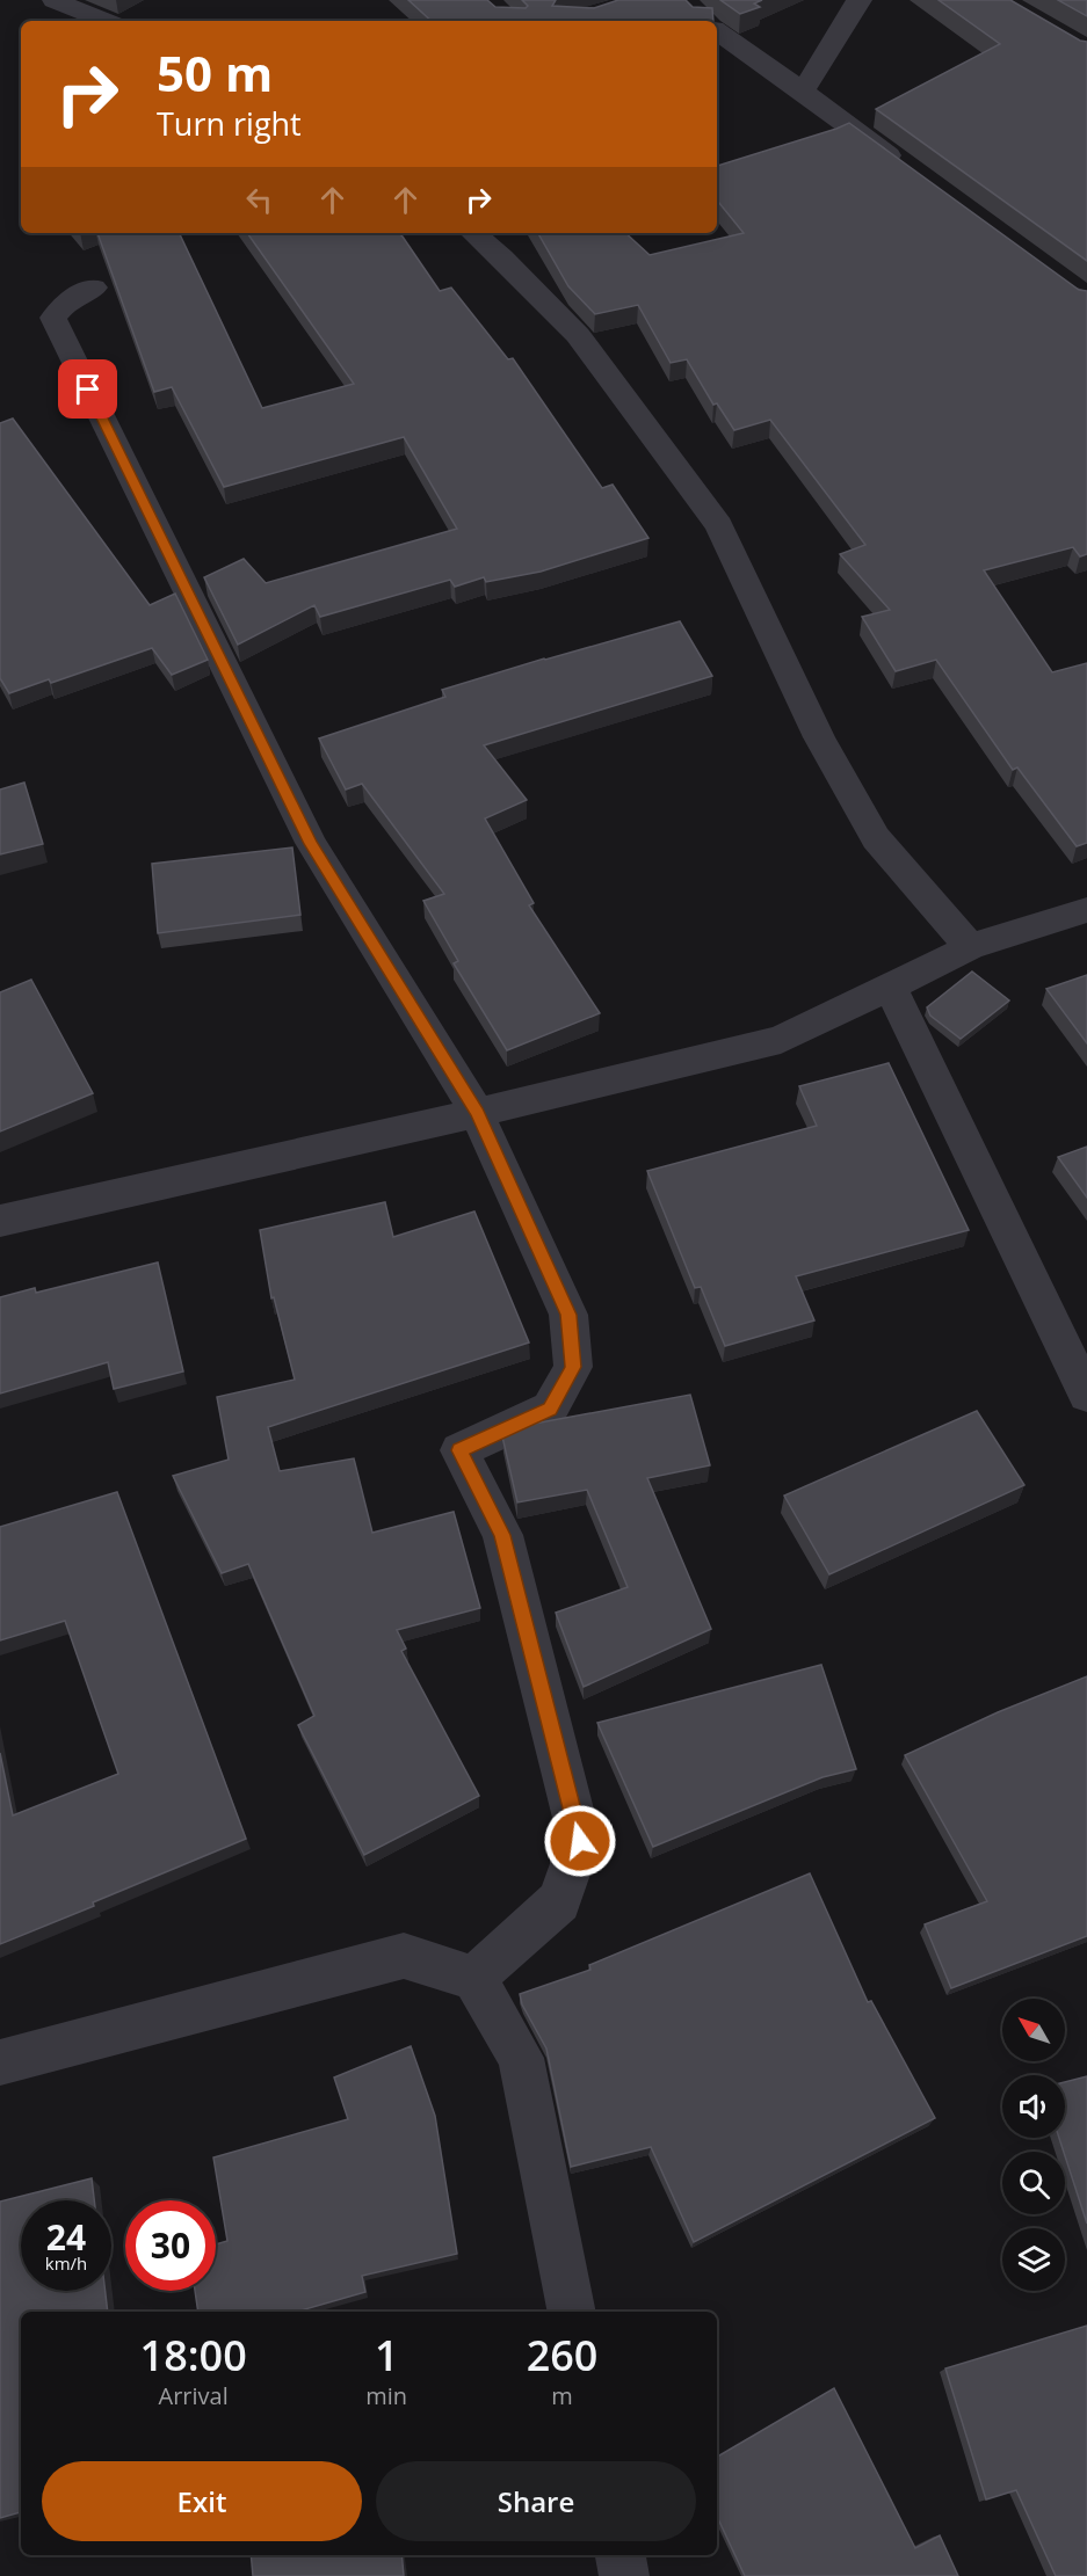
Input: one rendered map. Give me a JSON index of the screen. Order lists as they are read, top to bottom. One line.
{"north":"top left","page":{"turn":["50 m","Turn right"],"speed":"24 km/h","limit":"30","eta":["18:00","Arrival","1","min","260","m"],"buttons":["Exit","Share"]}}
